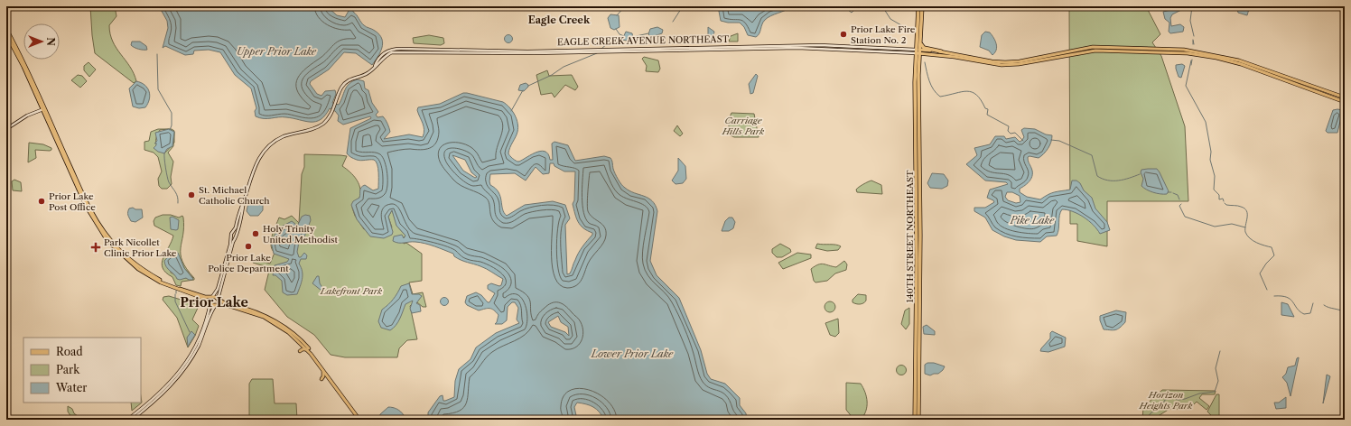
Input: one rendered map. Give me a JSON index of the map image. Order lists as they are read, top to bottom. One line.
{"streets":{"highway":["140TH STREET NORTHEAST"],"main road":["EAGLE CREEK AVENUE NORTHEAST"]},"crossings":[["EAGLE CREEK AVENUE NORTHEAST","140TH STREET NORTHEAST"]],"districts":["Eagle Creek","Prior Lake"],"water":["Upper Prior Lake","Pike Lake","Lower Prior Lake"],"parks":["Carriage Hills Park","Lakefront Park","Horizon Heights Park"],"places":{"other":["Prior Lake Fire Station No. 2","St. Michael Catholic Church","Prior Lake Post Office","Holy Trinity United Methodist","Prior Lake Police Department"],"health":["Park Nicollet Clinic Prior Lake"]},"legend":["Road","Park","Water"],"north":"right"}
